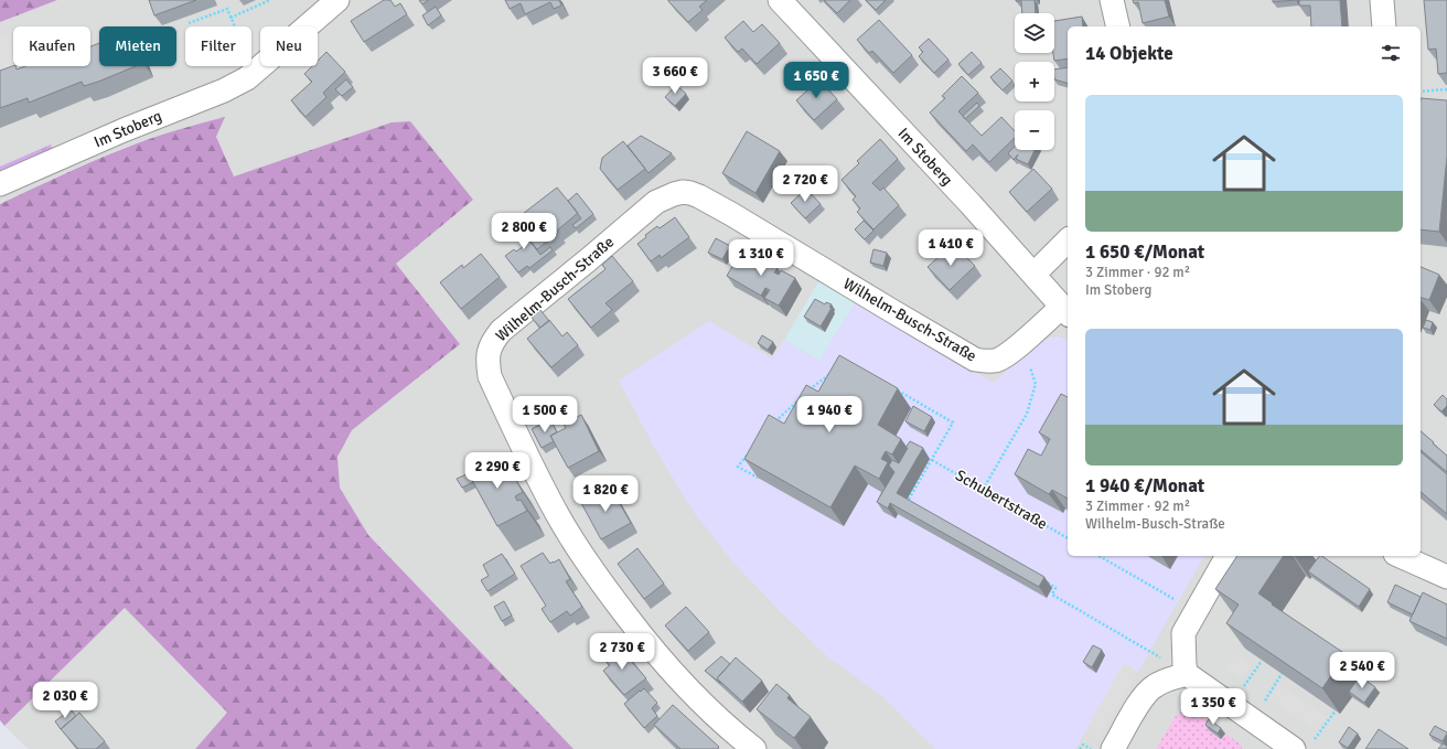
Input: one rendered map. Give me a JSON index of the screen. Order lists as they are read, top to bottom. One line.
{"streets":{"street":["Im Stoberg","Wilhelm-Busch-Straße"],"path":["Schubertstraße"]},"crossings":[["Im Stoberg","Wilhelm-Busch-Straße"]],"page":{"map_buttons":["+","−"],"chip":["Kaufen","Mieten","Filter","Neu"],"heading":"14 Objekte","price":["3 660 €","1 650 €","2 720 €","2 800 €","1 410 €","1 310 €","1 500 €","1 940 €","2 290 €","1 820 €","2 730 €","2 540 €","2 030 €","1 350 €"],"list":[{"name":"1 650 €/Monat","note":"3 Zimmer · 92 m² · Im Stoberg"},{"name":"1 940 €/Monat","note":"3 Zimmer · 92 m² · Wilhelm-Busch-Straße"}]}}
